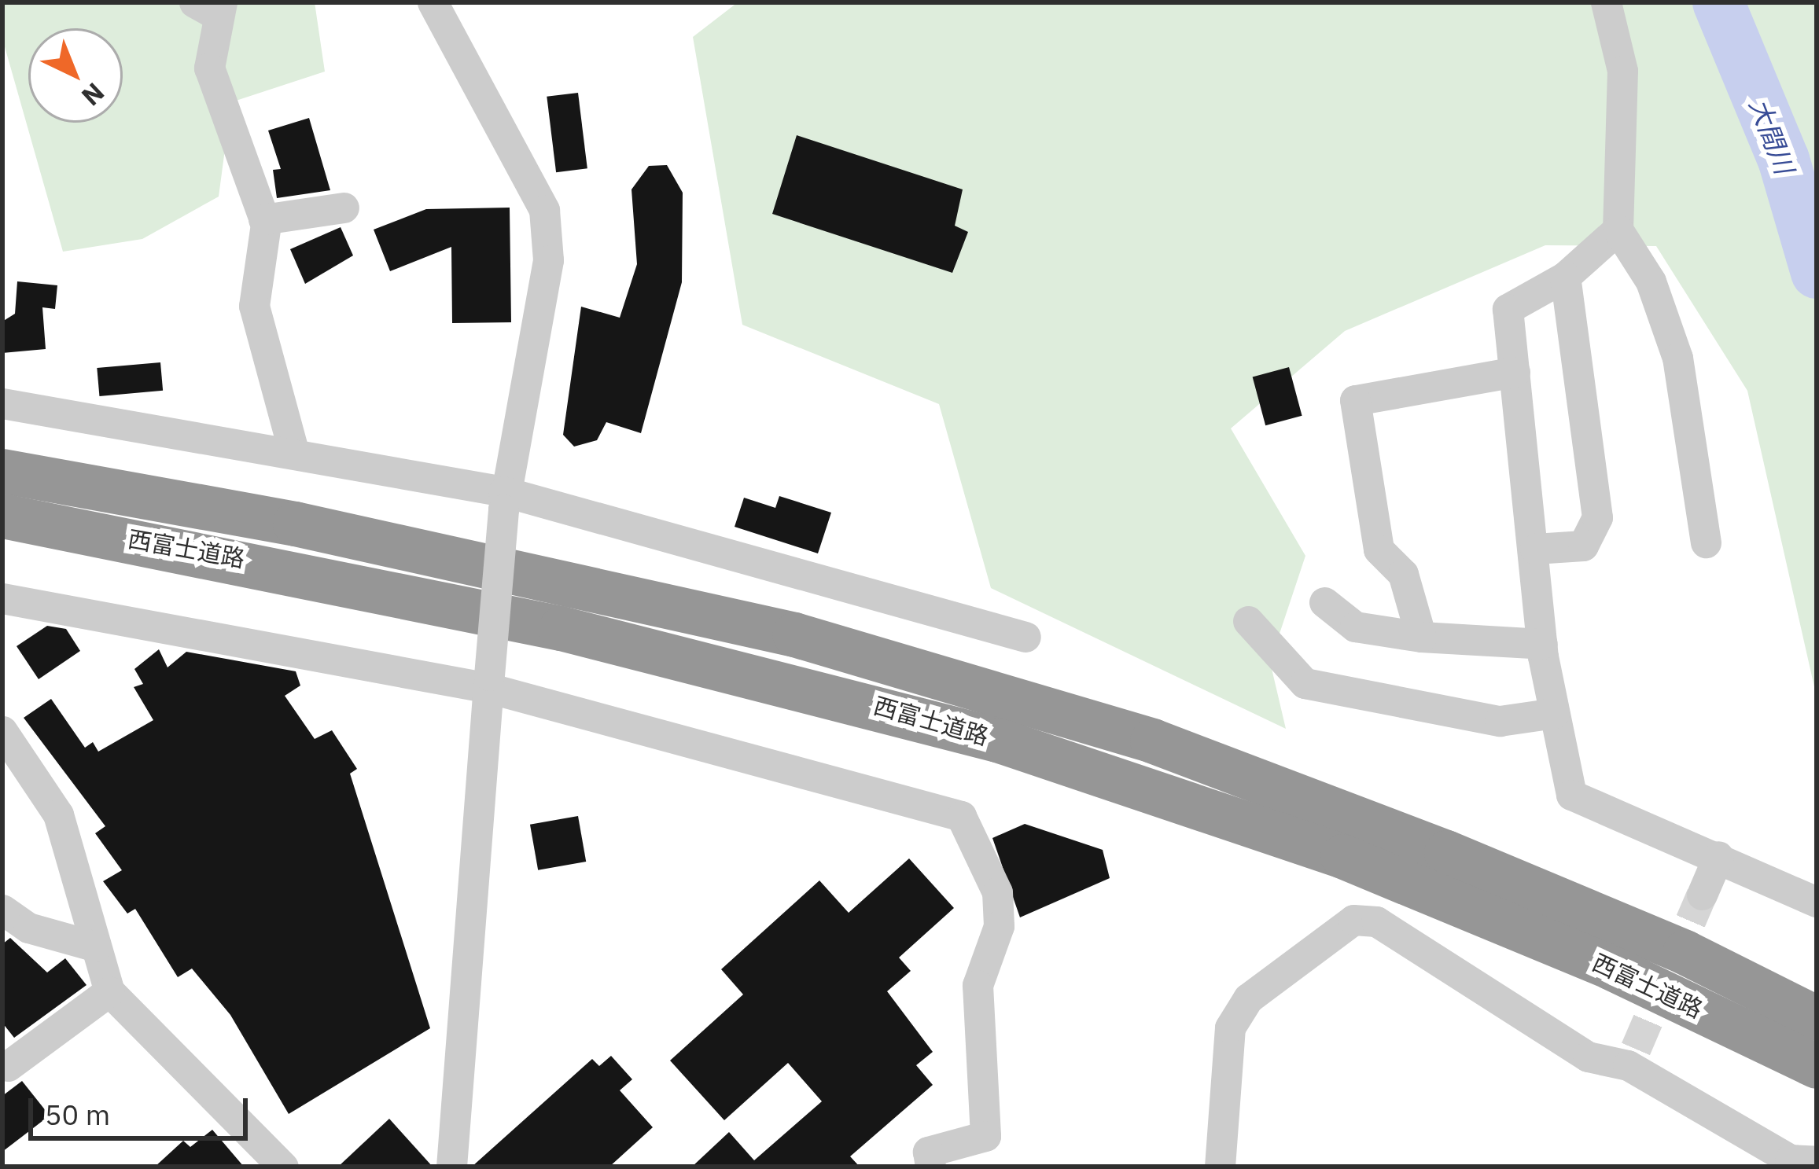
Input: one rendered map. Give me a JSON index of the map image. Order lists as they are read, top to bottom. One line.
{"streets":{"highway":["西富士道路"]},"water":["大間川"],"scale_bar":"50 m","north":"bottom right"}
